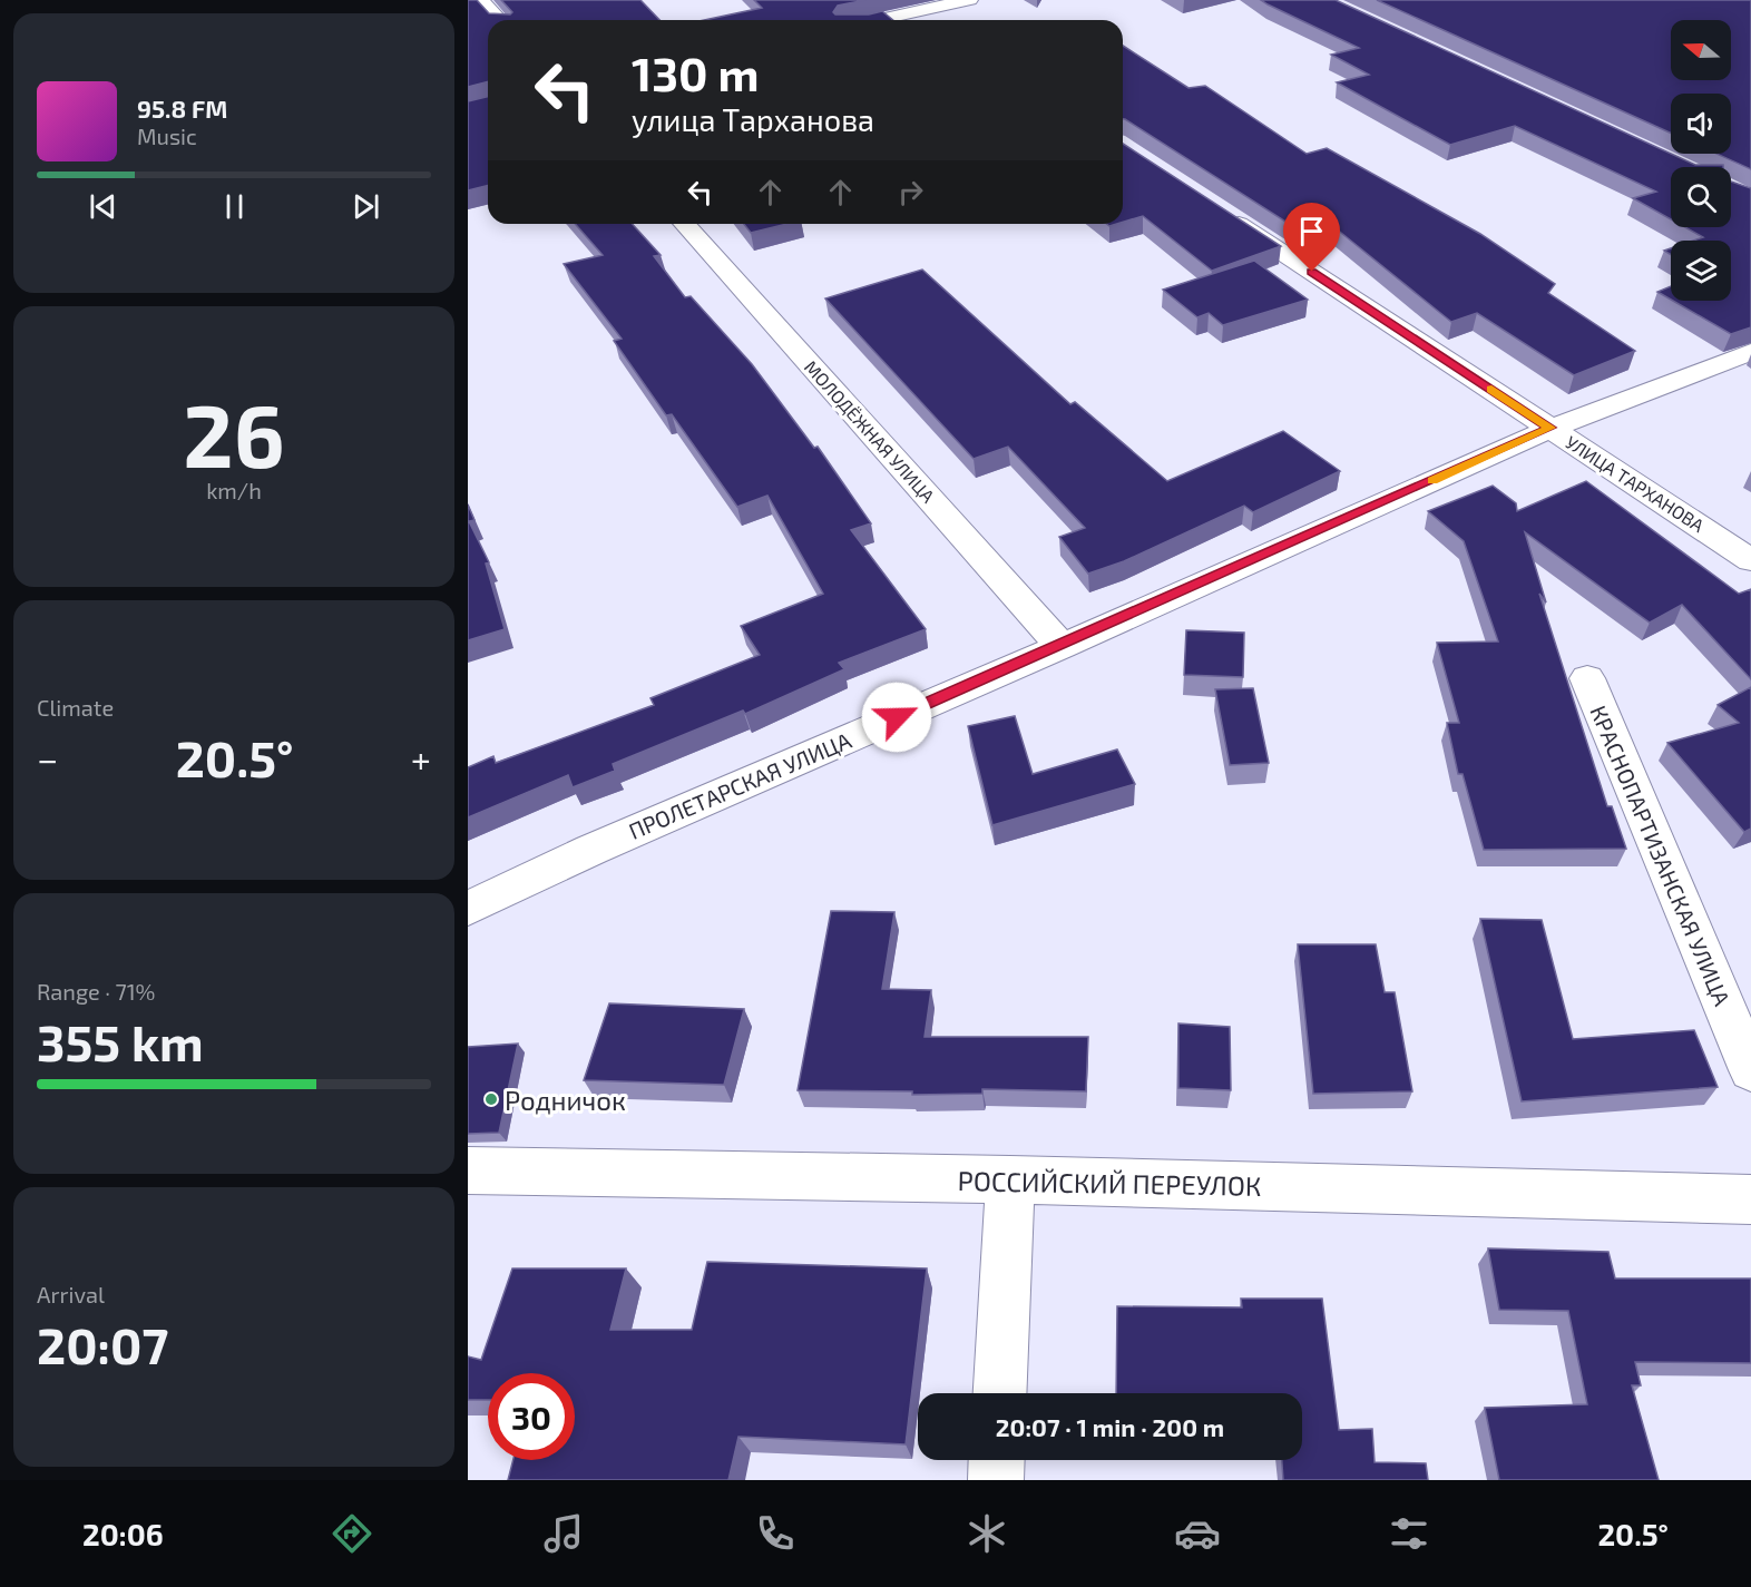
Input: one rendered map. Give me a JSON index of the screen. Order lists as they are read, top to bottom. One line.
{"streets":{"street":["МОЛОДЁЖНАЯ УЛИЦА","УЛИЦА ТАРХАНОВА","ПРОЛЕТАРСКАЯ УЛИЦА","КРАСНОПАРТИЗАНСКАЯ УЛИЦА","РОССИЙСКИЙ ПЕРЕУЛОК"]},"crossings":[["МОЛОДЁЖНАЯ УЛИЦА","ПРОЛЕТАРСКАЯ УЛИЦА"],["УЛИЦА ТАРХАНОВА","ПРОЛЕТАРСКАЯ УЛИЦА"]],"places":["Родничок"],"north":"left","page":{"turn":["130 m","улица Тарханова"],"song":["95.8 FM","Music"],"tile":[["26","km/h"],"Climate",["Range · 71%","355 km"],["Arrival","20:07"]],"heat":["−","20.5°","+"],"limit":"30","trip":"20:07 · 1 min · 200 m","tabs":["20:06","20.5°"]}}
